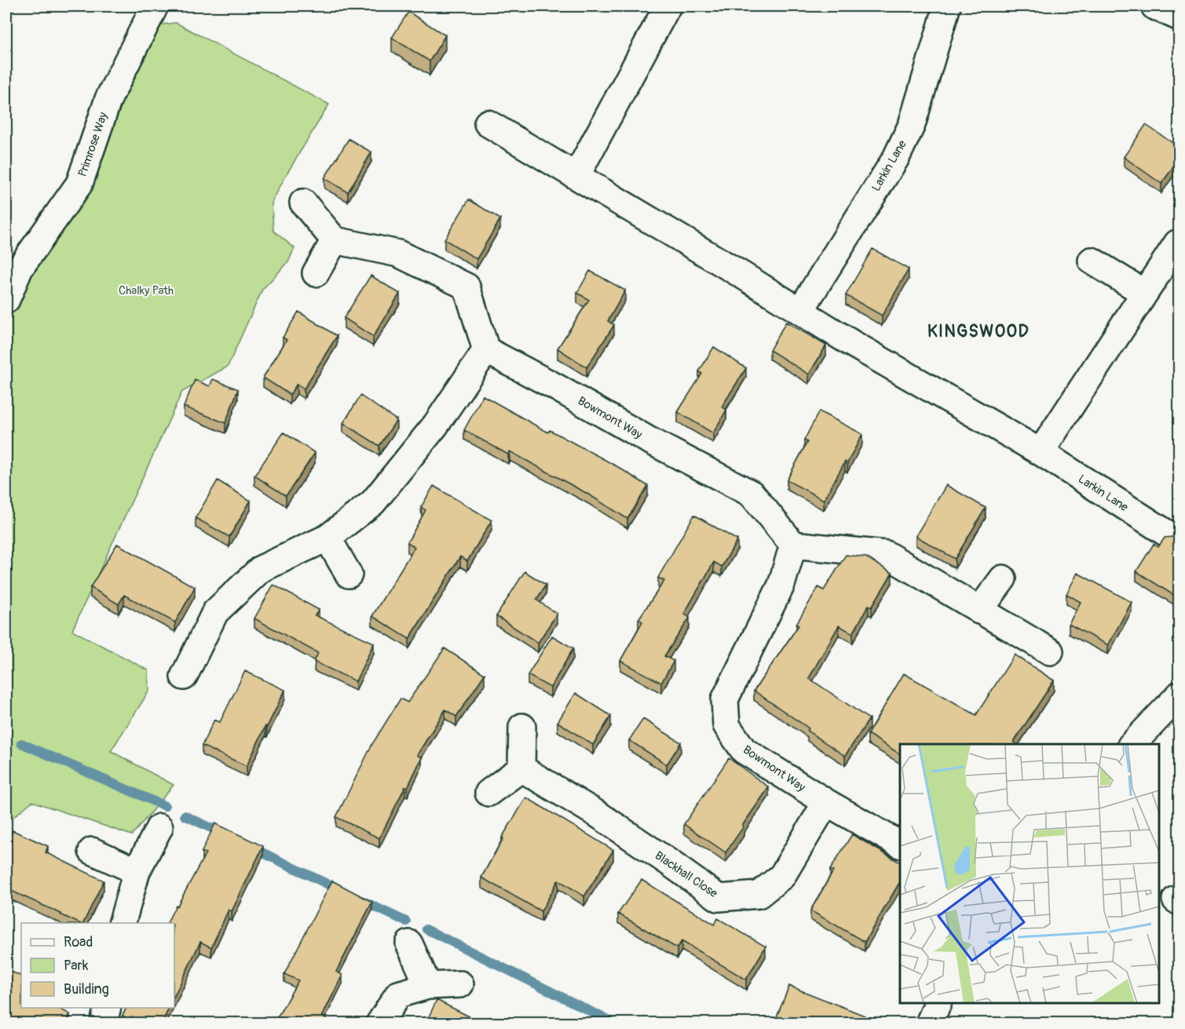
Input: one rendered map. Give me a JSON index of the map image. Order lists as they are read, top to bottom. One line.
{"streets":{"street":["Primrose Way","Larkin Lane","Bowmont Way","Blackhall Close"]},"crossings":[["Bowmont Way","Blackhall Close"]],"districts":["KINGSWOOD"],"parks":["Chalky Path"],"legend":["Road","Park","Building"]}
